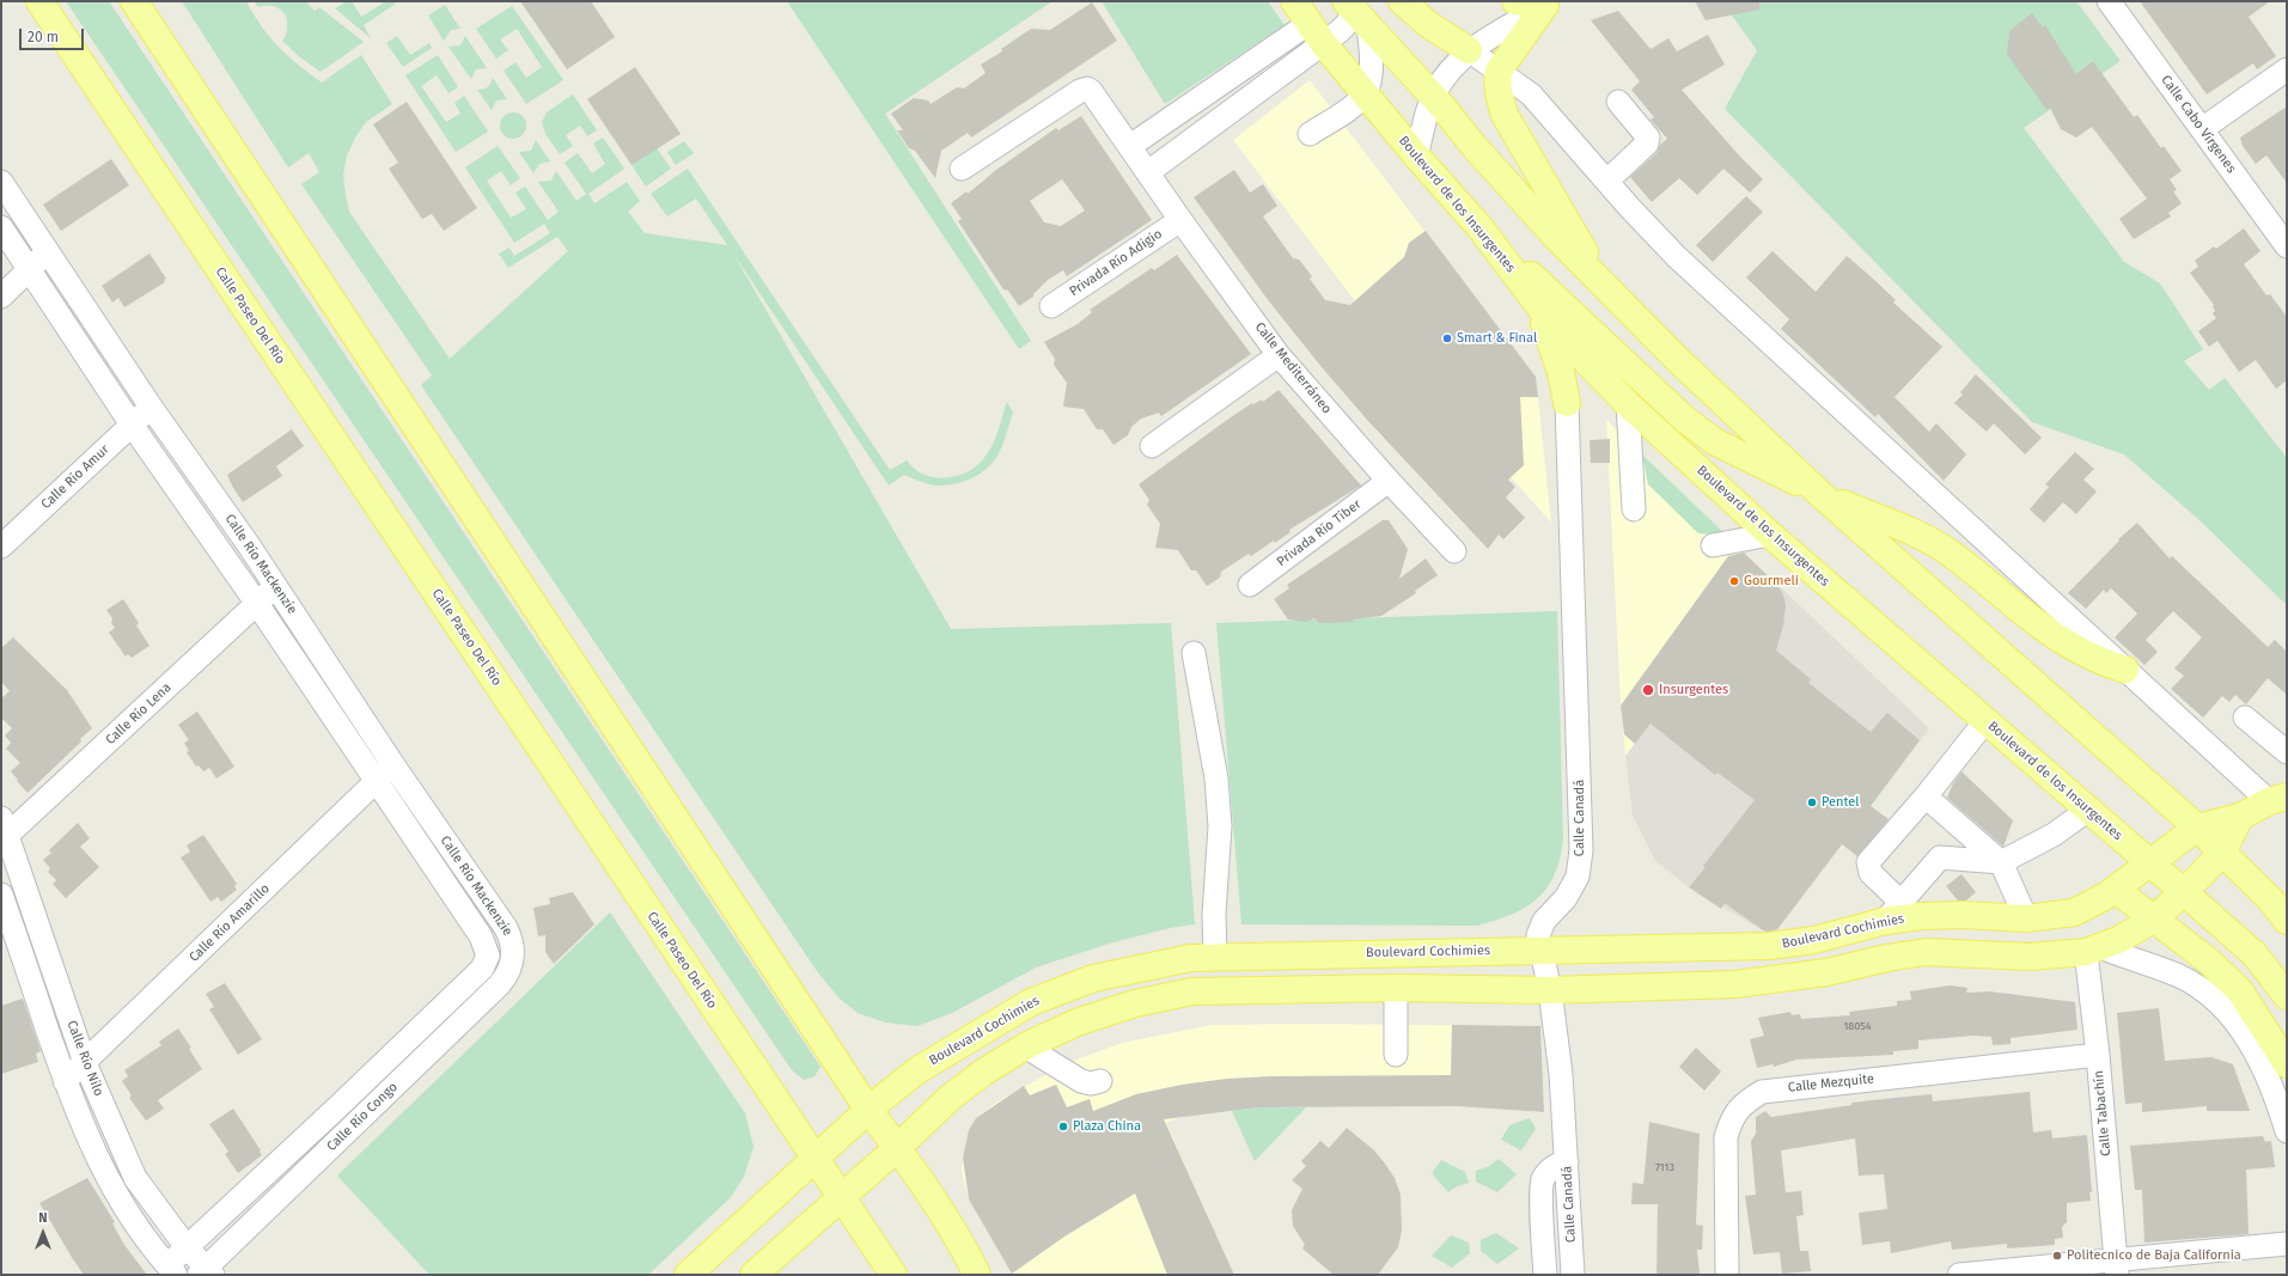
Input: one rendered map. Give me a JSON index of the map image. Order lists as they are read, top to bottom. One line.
{"streets":{"main road":["Boulevard de los Insurgentes","Calle Paseo Del Río","Boulevard Cochimies"],"street":["Calle Cabo Vírgenes","Privada Río Adigio","Calle Mediterráneo","Calle Río Amur","Privada Río Tiber","Calle Río Mackenzie","Calle Río Lena","Calle Canadá","Calle Río Amarillo","Calle Río Nilo","Calle Mezquite","Calle Tabachín","Calle Río Congo"]},"crossings":[["Boulevard de los Insurgentes","Boulevard Cochimies"],["Privada Río Adigio","Calle Mediterráneo"],["Calle Paseo Del Río","Boulevard Cochimies"],["Calle Mediterráneo","Privada Río Tiber"],["Calle Río Amur","Calle Río Mackenzie"],["Calle Río Mackenzie","Calle Río Lena"],["Calle Río Mackenzie","Calle Río Amarillo"],["Calle Río Mackenzie","Calle Río Congo"],["Calle Río Lena","Calle Río Nilo"],["Calle Canadá","Boulevard Cochimies"],["Calle Río Amarillo","Calle Río Nilo"],["Calle Río Nilo","Calle Río Congo"],["Calle Mezquite","Calle Tabachín"]],"places":["Smart & Final","Gourmeli","Insurgentes","Pentel","Plaza China","Politecnico de Baja California"],"house_numbers":["18054","7113"],"scale_bar":"20 m","north":"top"}
